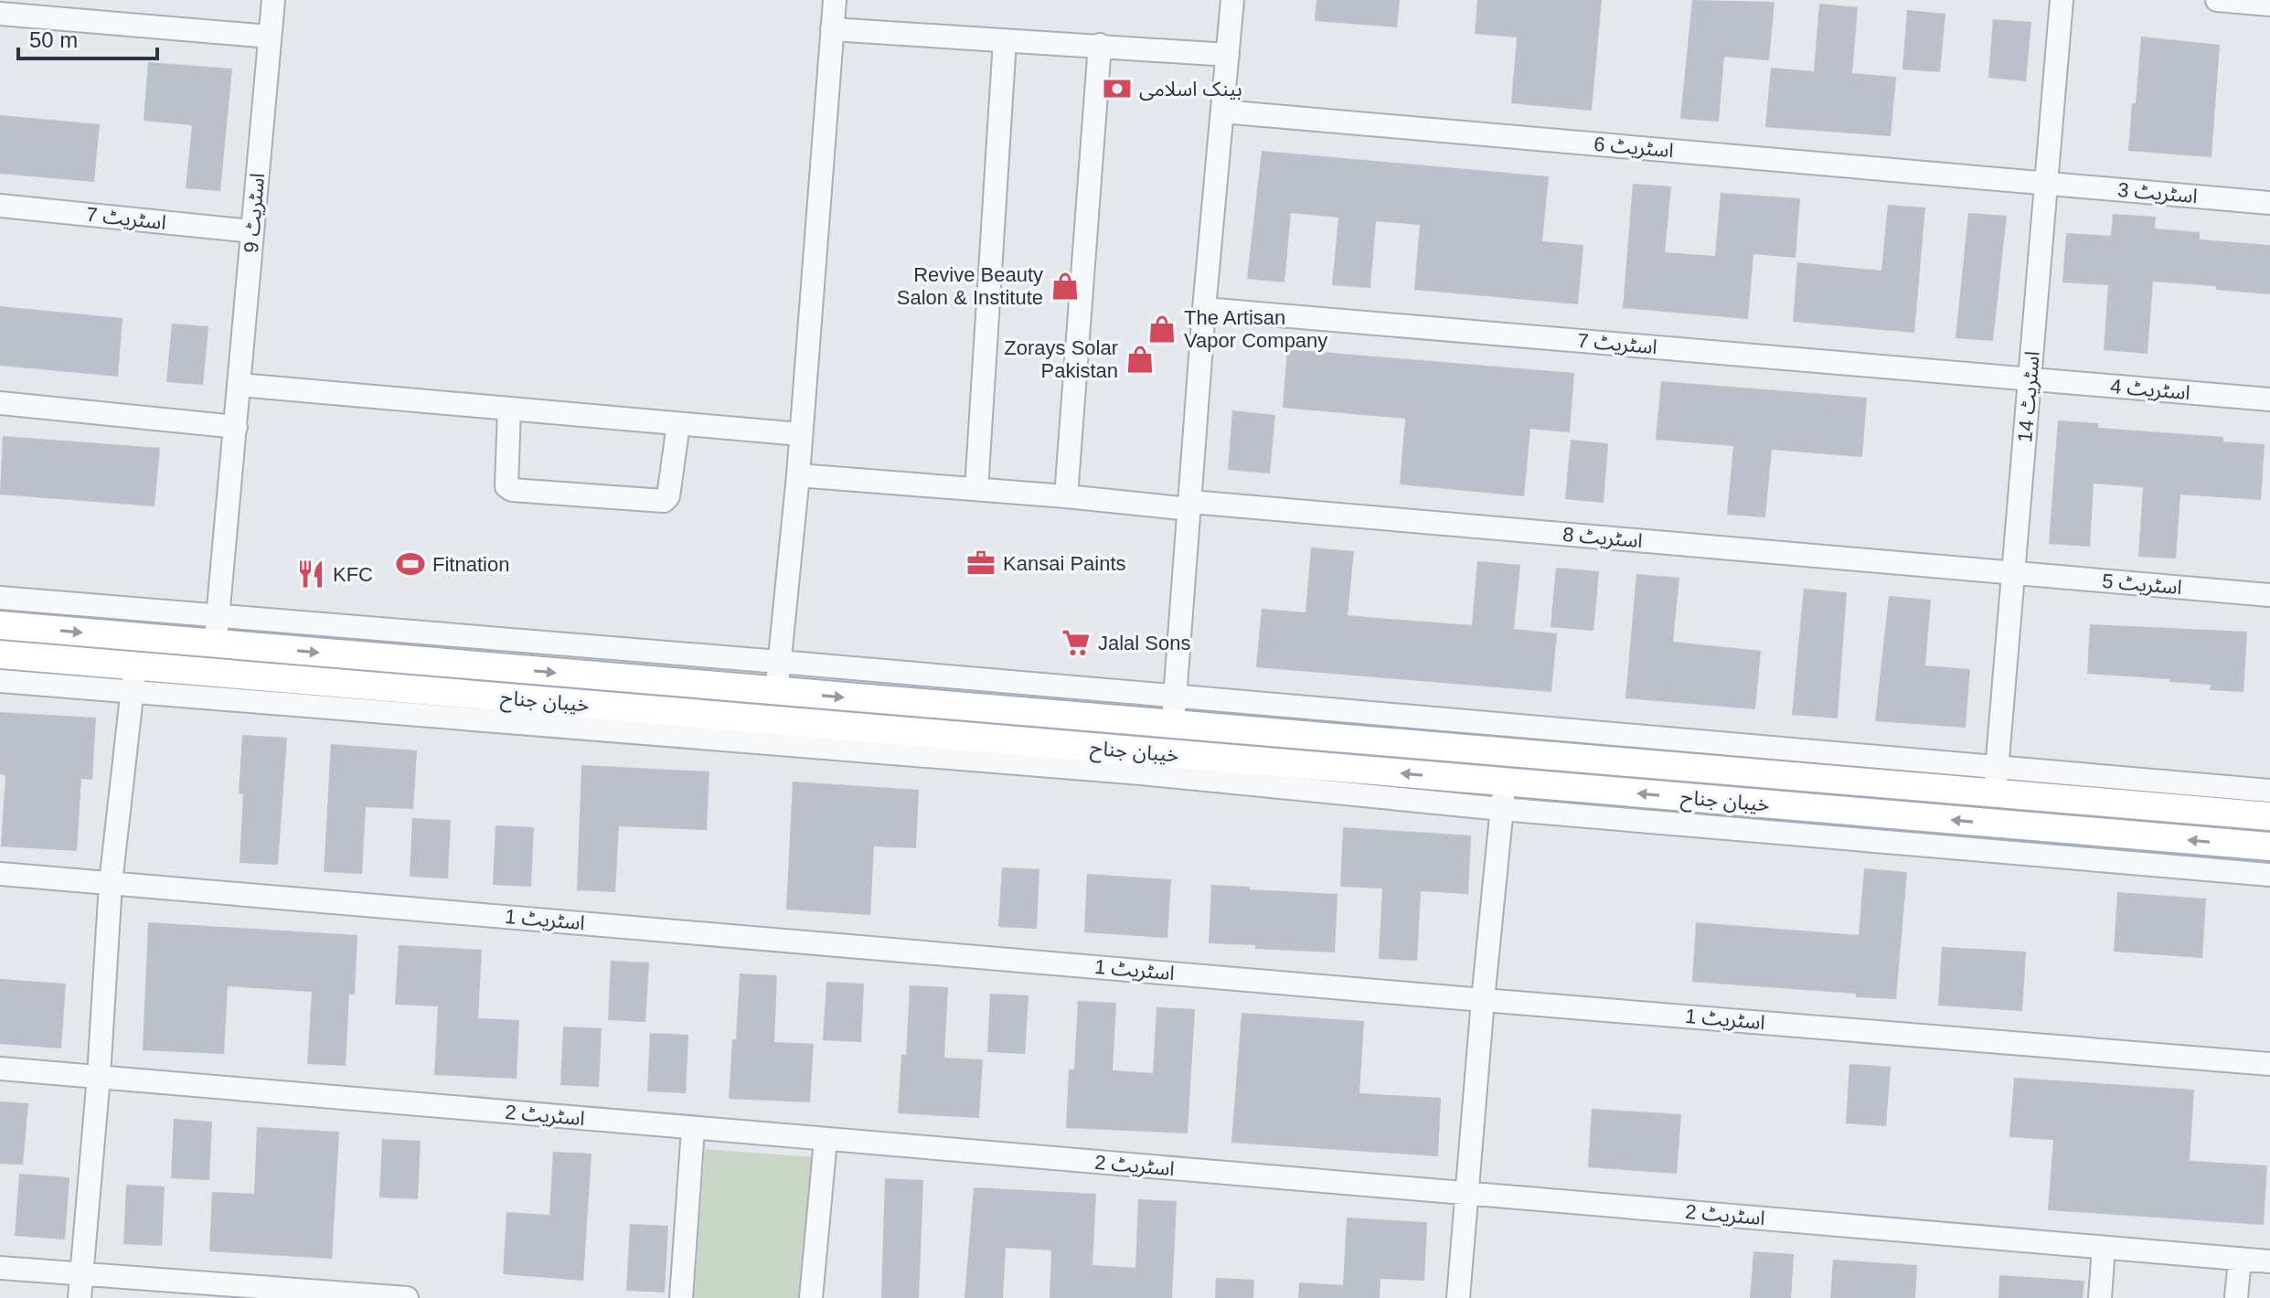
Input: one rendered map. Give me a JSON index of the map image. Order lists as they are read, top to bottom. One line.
{"streets":{"main road":["خیبان جناح"],"street":["اسٹریٹ 6","اسٹریٹ 3","اسٹریٹ 9","اسٹریٹ 7","اسٹریٹ 4","اسٹریٹ 14","اسٹریٹ 8","اسٹریٹ 5","اسٹریٹ 1","اسٹریٹ 2"]},"crossings":[["اسٹریٹ 6","اسٹریٹ 3"],["اسٹریٹ 6","اسٹریٹ 14"],["اسٹریٹ 3","اسٹریٹ 14"],["اسٹریٹ 9","اسٹریٹ 7"],["اسٹریٹ 9","خیبان جناح"],["اسٹریٹ 7","اسٹریٹ 4"],["اسٹریٹ 7","اسٹریٹ 14"],["اسٹریٹ 4","اسٹریٹ 14"],["اسٹریٹ 14","اسٹریٹ 8"],["اسٹریٹ 14","اسٹریٹ 5"],["اسٹریٹ 14","خیبان جناح"],["اسٹریٹ 8","اسٹریٹ 5"]],"places":{"bank":["بینک اسلامی"],"shop":["Revive Beauty Salon & Institute","The Artisan Vapor Company","Zorays Solar Pakistan"],"office":["Kansai Paints"],"sports":["Fitnation"],"restaurant":["KFC"],"supermarket":["Jalal Sons"]},"scale_bar":"50 m"}
